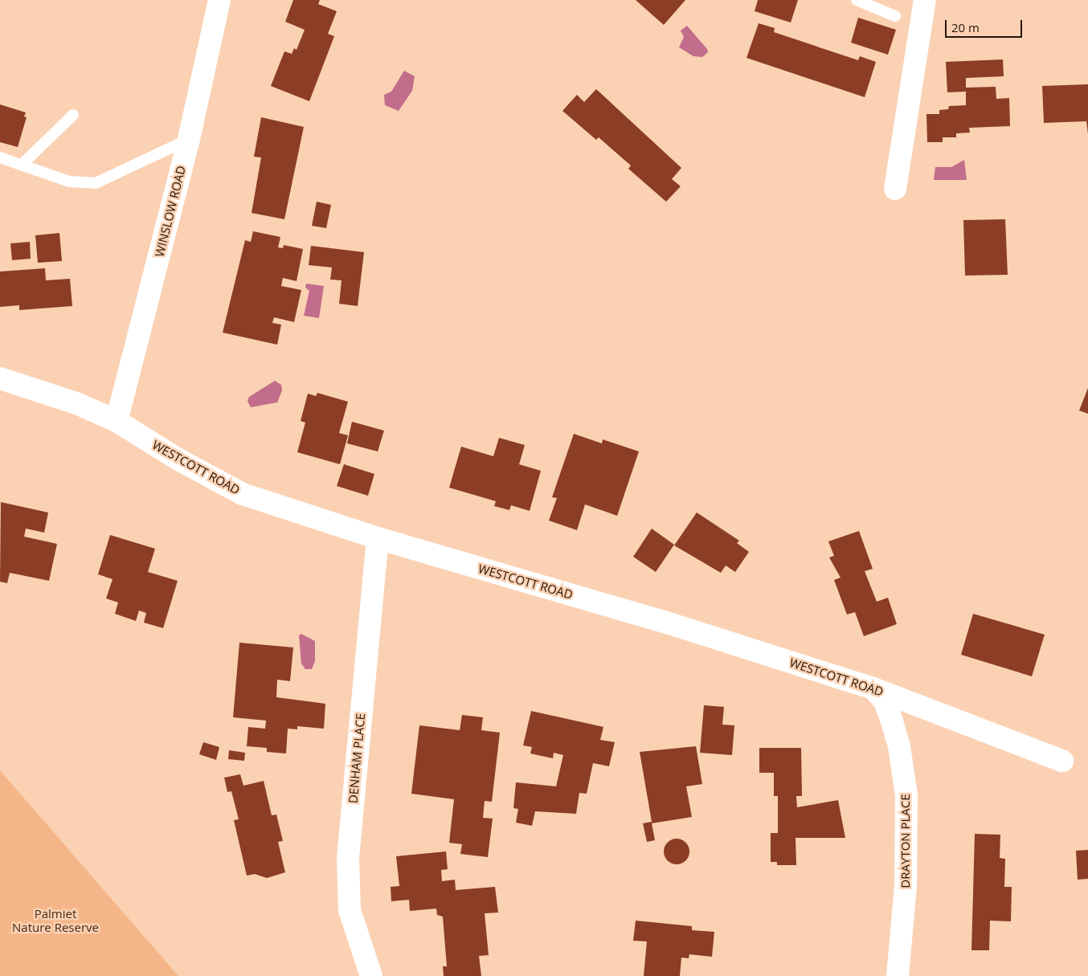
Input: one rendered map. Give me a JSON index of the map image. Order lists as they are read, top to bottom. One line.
{"streets":{"street":["WINSLOW ROAD","WESTCOTT ROAD","DENHAM PLACE","DRAYTON PLACE"]},"crossings":[["WINSLOW ROAD","WESTCOTT ROAD"],["WESTCOTT ROAD","DENHAM PLACE"],["WESTCOTT ROAD","DRAYTON PLACE"]],"parks":["Palmiet Nature Reserve"],"scale_bar":"20 m"}
